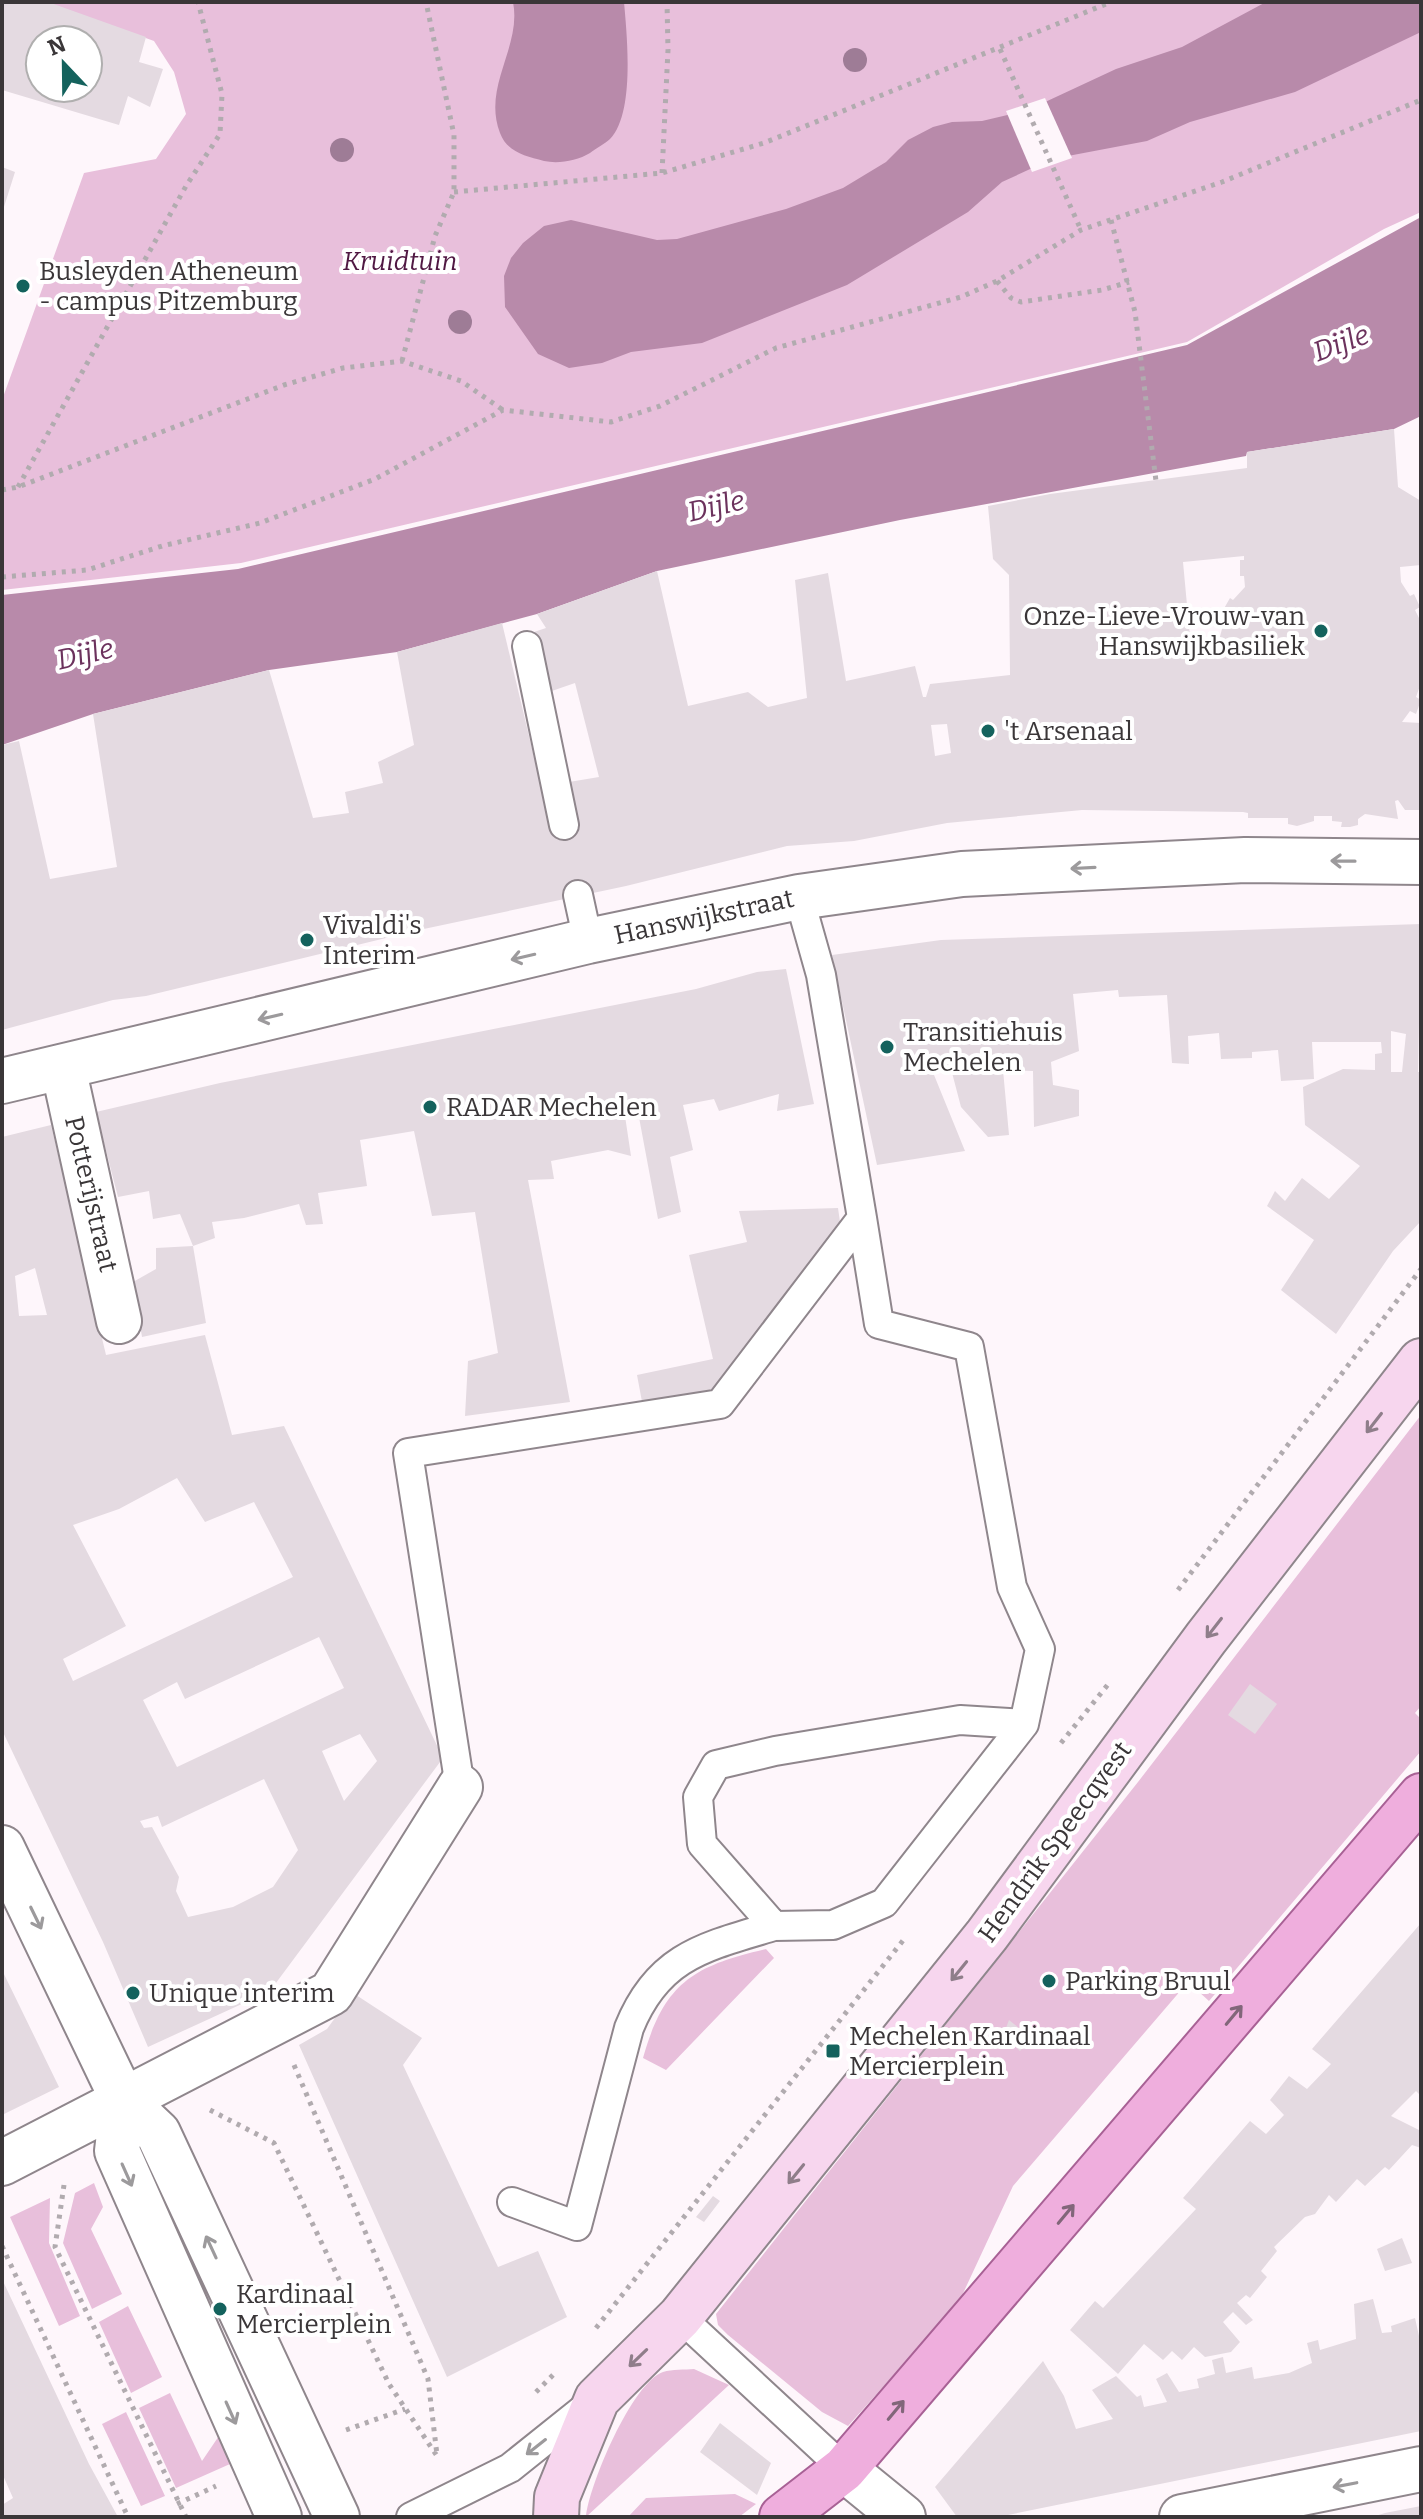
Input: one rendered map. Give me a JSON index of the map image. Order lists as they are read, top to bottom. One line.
{"streets":{"street":["Hanswijkstraat","Potterijstraat","Hendrik Speecqvest"]},"crossings":[["Hanswijkstraat","Potterijstraat"]],"one_way":["Hanswijkstraat","Hendrik Speecqvest"],"water":["Dijle"],"parks":["Kruidtuin"],"places":{"other":["Busleyden Atheneum - campus Pitzemburg","Onze-Lieve-Vrouw-van Hanswijkbasiliek","'t Arsenaal","Vivaldi's Interim","Transitiehuis Mechelen","RADAR Mechelen","Parking Bruul","Unique interim","Kardinaal Mercierplein"],"transit":["Mechelen Kardinaal Mercierplein"]},"north":"top"}
